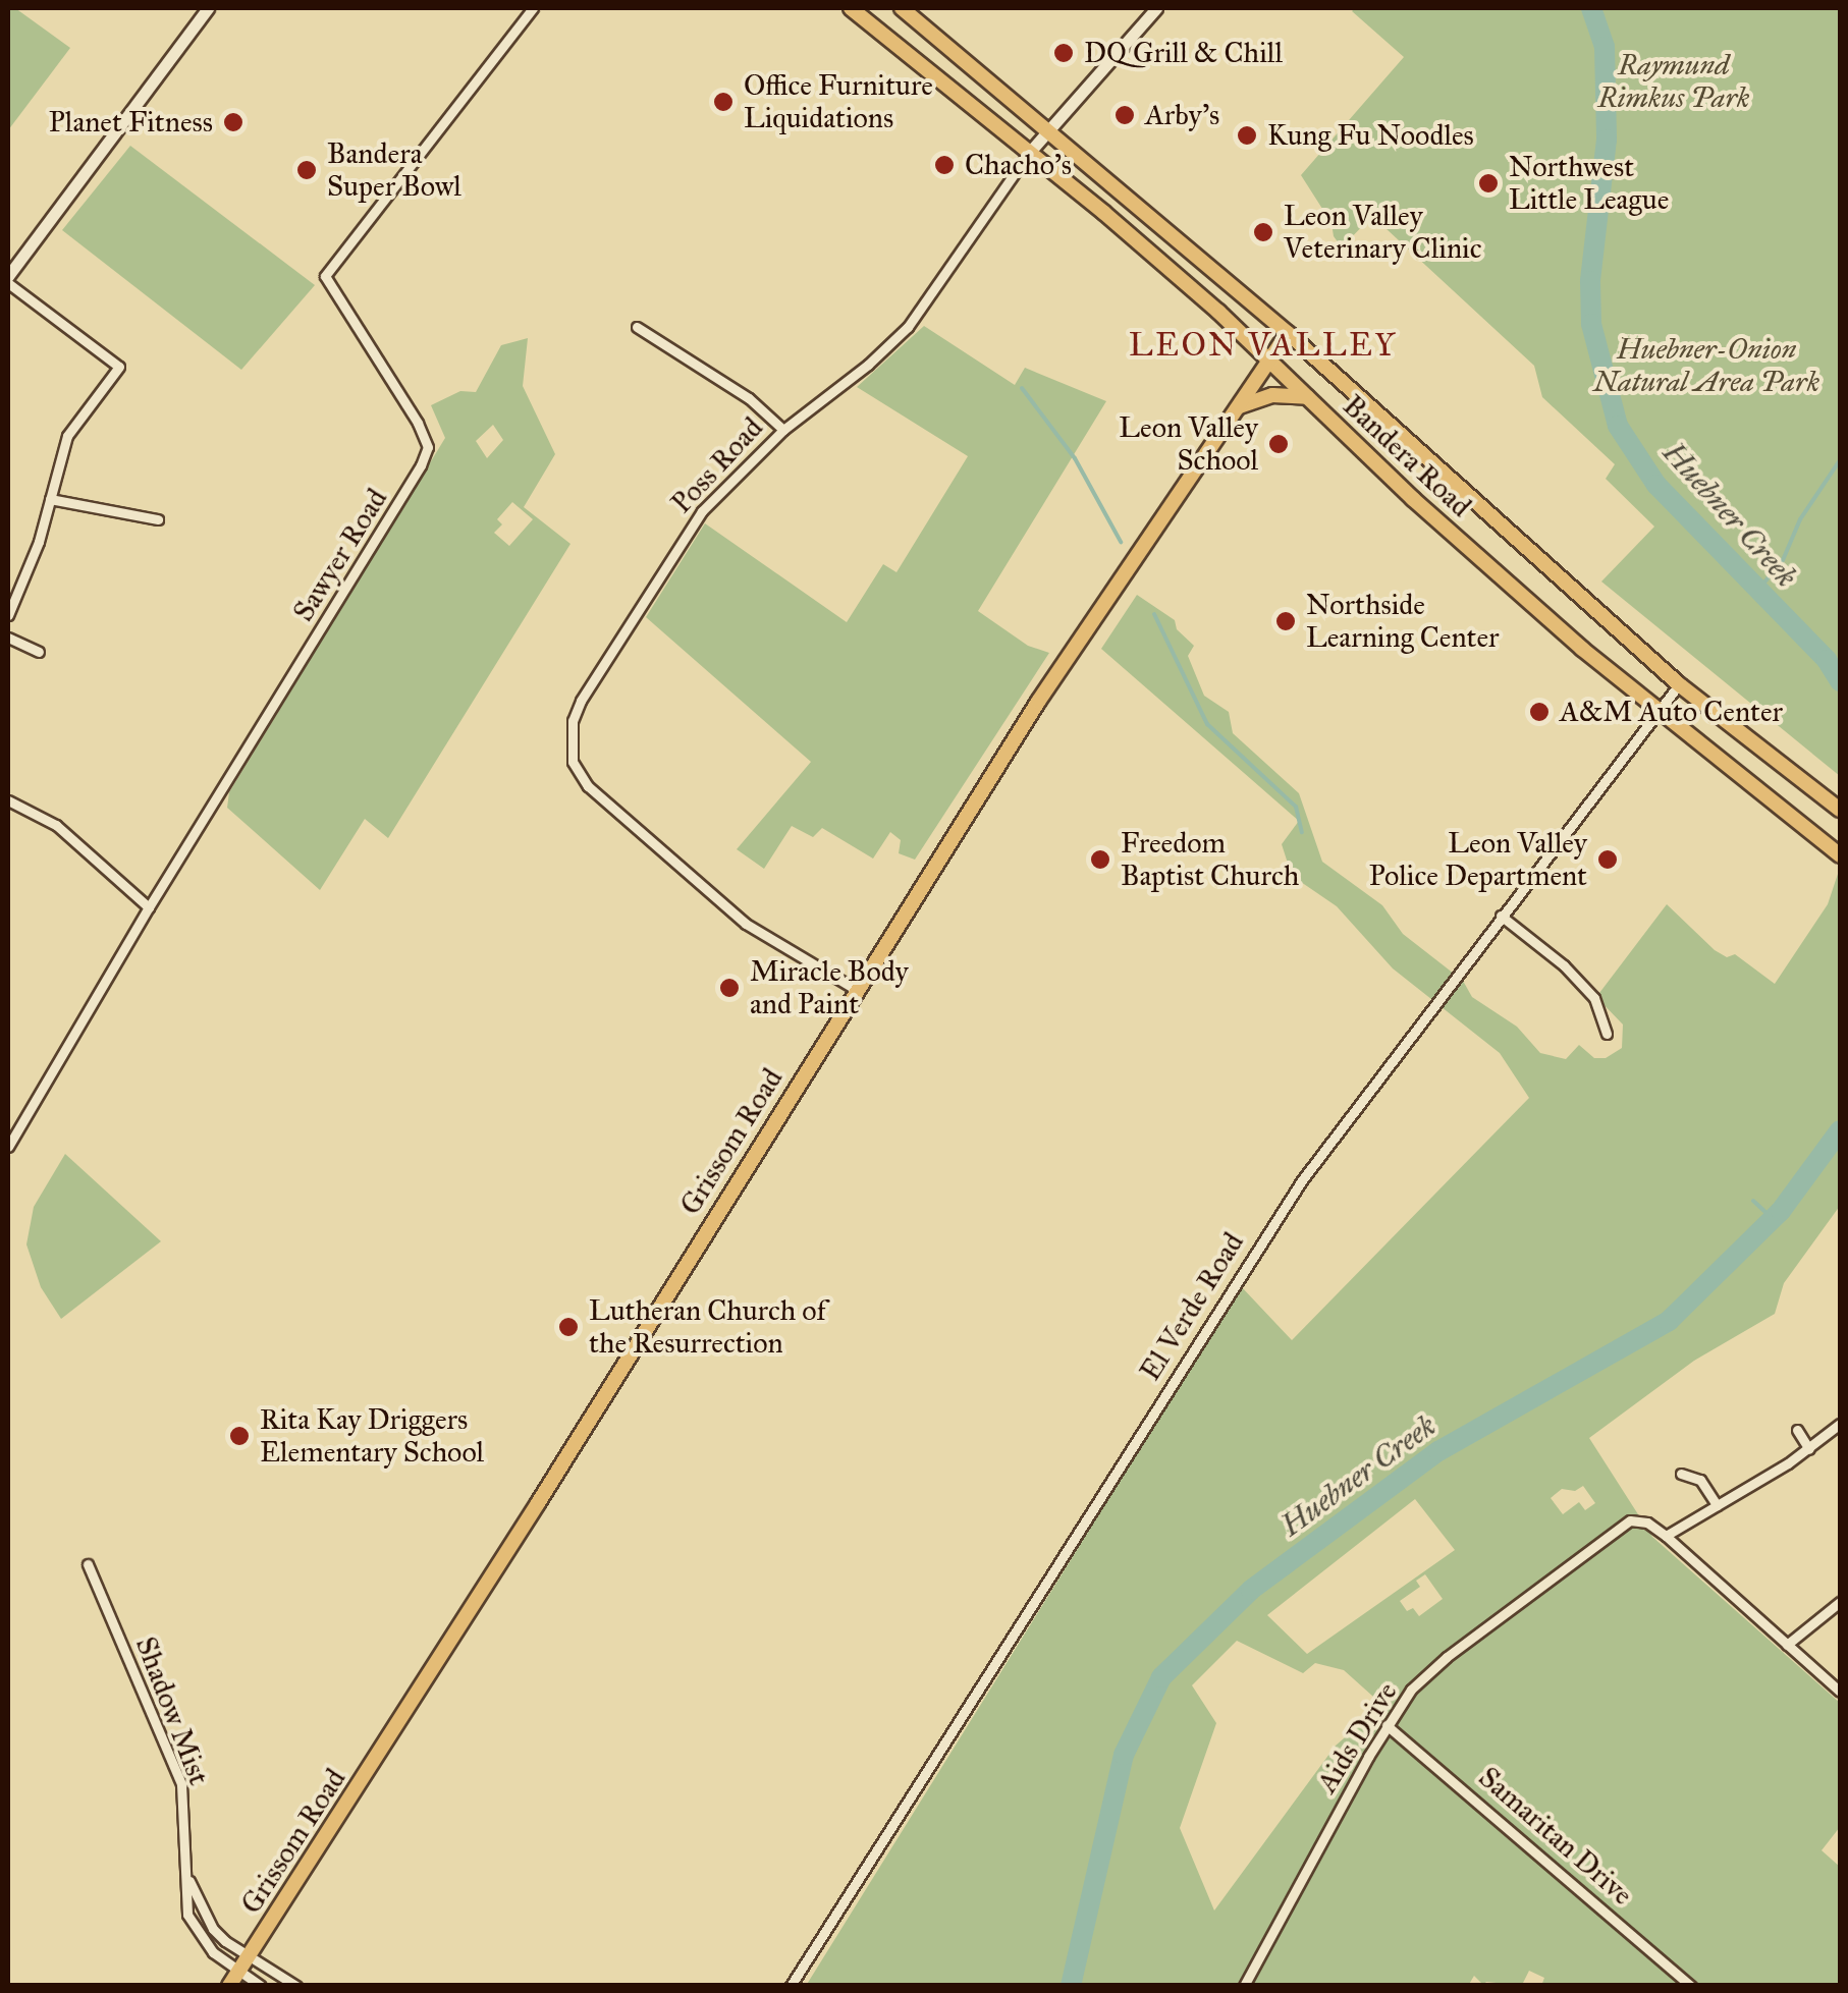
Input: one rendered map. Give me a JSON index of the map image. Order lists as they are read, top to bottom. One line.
{"streets":{"main road":["Bandera Road","Grissom Road"],"street":["Poss Road","Sawyer Road","El Verde Road","Shadow Mist","Aids Drive","Samaritan Drive"]},"crossings":[["Bandera Road","Poss Road"],["Bandera Road","Grissom Road"],["Bandera Road","El Verde Road"],["Poss Road","Grissom Road"],["Grissom Road","Shadow Mist"],["Aids Drive","Samaritan Drive"]],"districts":["LEON VALLEY"],"water":["Huebner Creek"],"parks":["Raymund Rimkus Park","Huebner-Onion Natural Area Park"],"places":["DQ Grill & Chill","Office Furniture Liquidations","Arby's","Planet Fitness","Kung Fu Noodles","Chacho's","Bandera Super Bowl","Northwest Little League","Leon Valley Veterinary Clinic","Leon Valley School","Northside Learning Center","A&M Auto Center","Freedom Baptist Church","Leon Valley Police Department","Miracle Body and Paint","Lutheran Church of the Resurrection","Rita Kay Driggers Elementary School"]}
